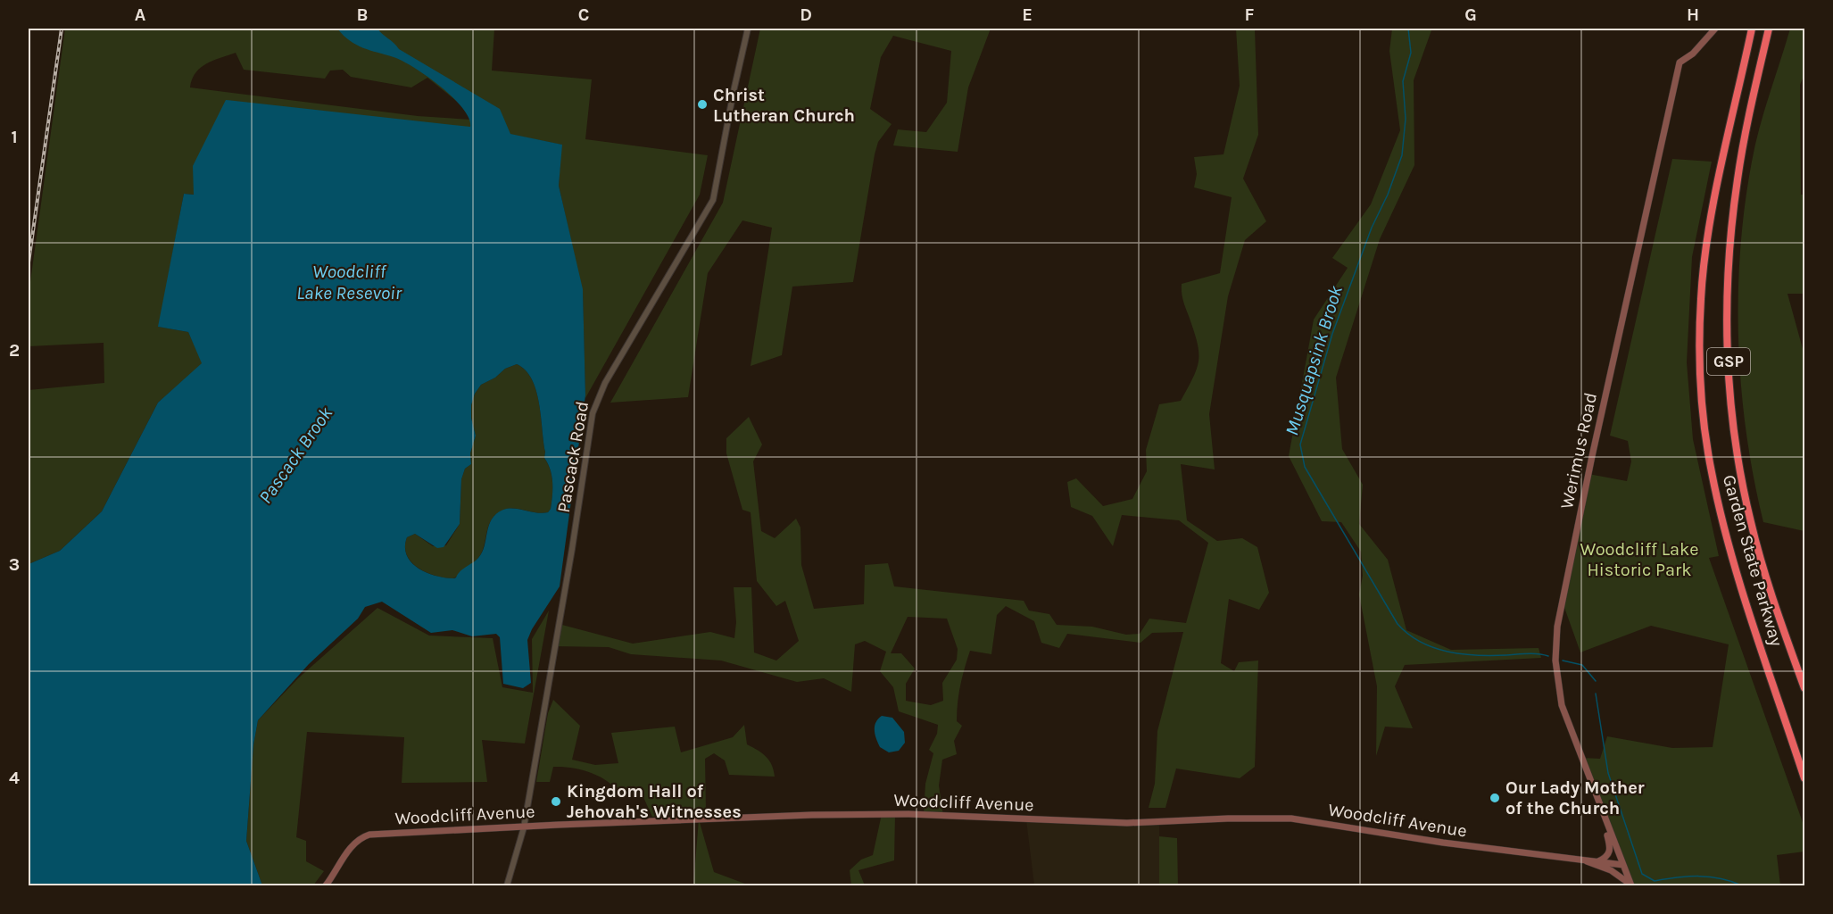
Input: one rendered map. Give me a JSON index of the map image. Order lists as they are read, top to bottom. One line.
{"streets":{"highway":["GSP","Garden State Parkway"],"main road":["Werimus Road","Woodcliff Avenue"],"street":["Pascack Road"]},"crossings":[["Werimus Road","Woodcliff Avenue"],["Pascack Road","Woodcliff Avenue"]],"water":["Woodcliff Lake Resevoir","Musquapsink Brook","Pascack Brook"],"parks":["Woodcliff Lake Historic Park"],"places":["Christ Lutheran Church","Our Lady Mother of the Church","Kingdom Hall of Jehovah's Witnesses"],"grid":{"columns":["A","B","C","D","E","F","G","H"],"rows":["1","2","3","4"]}}
